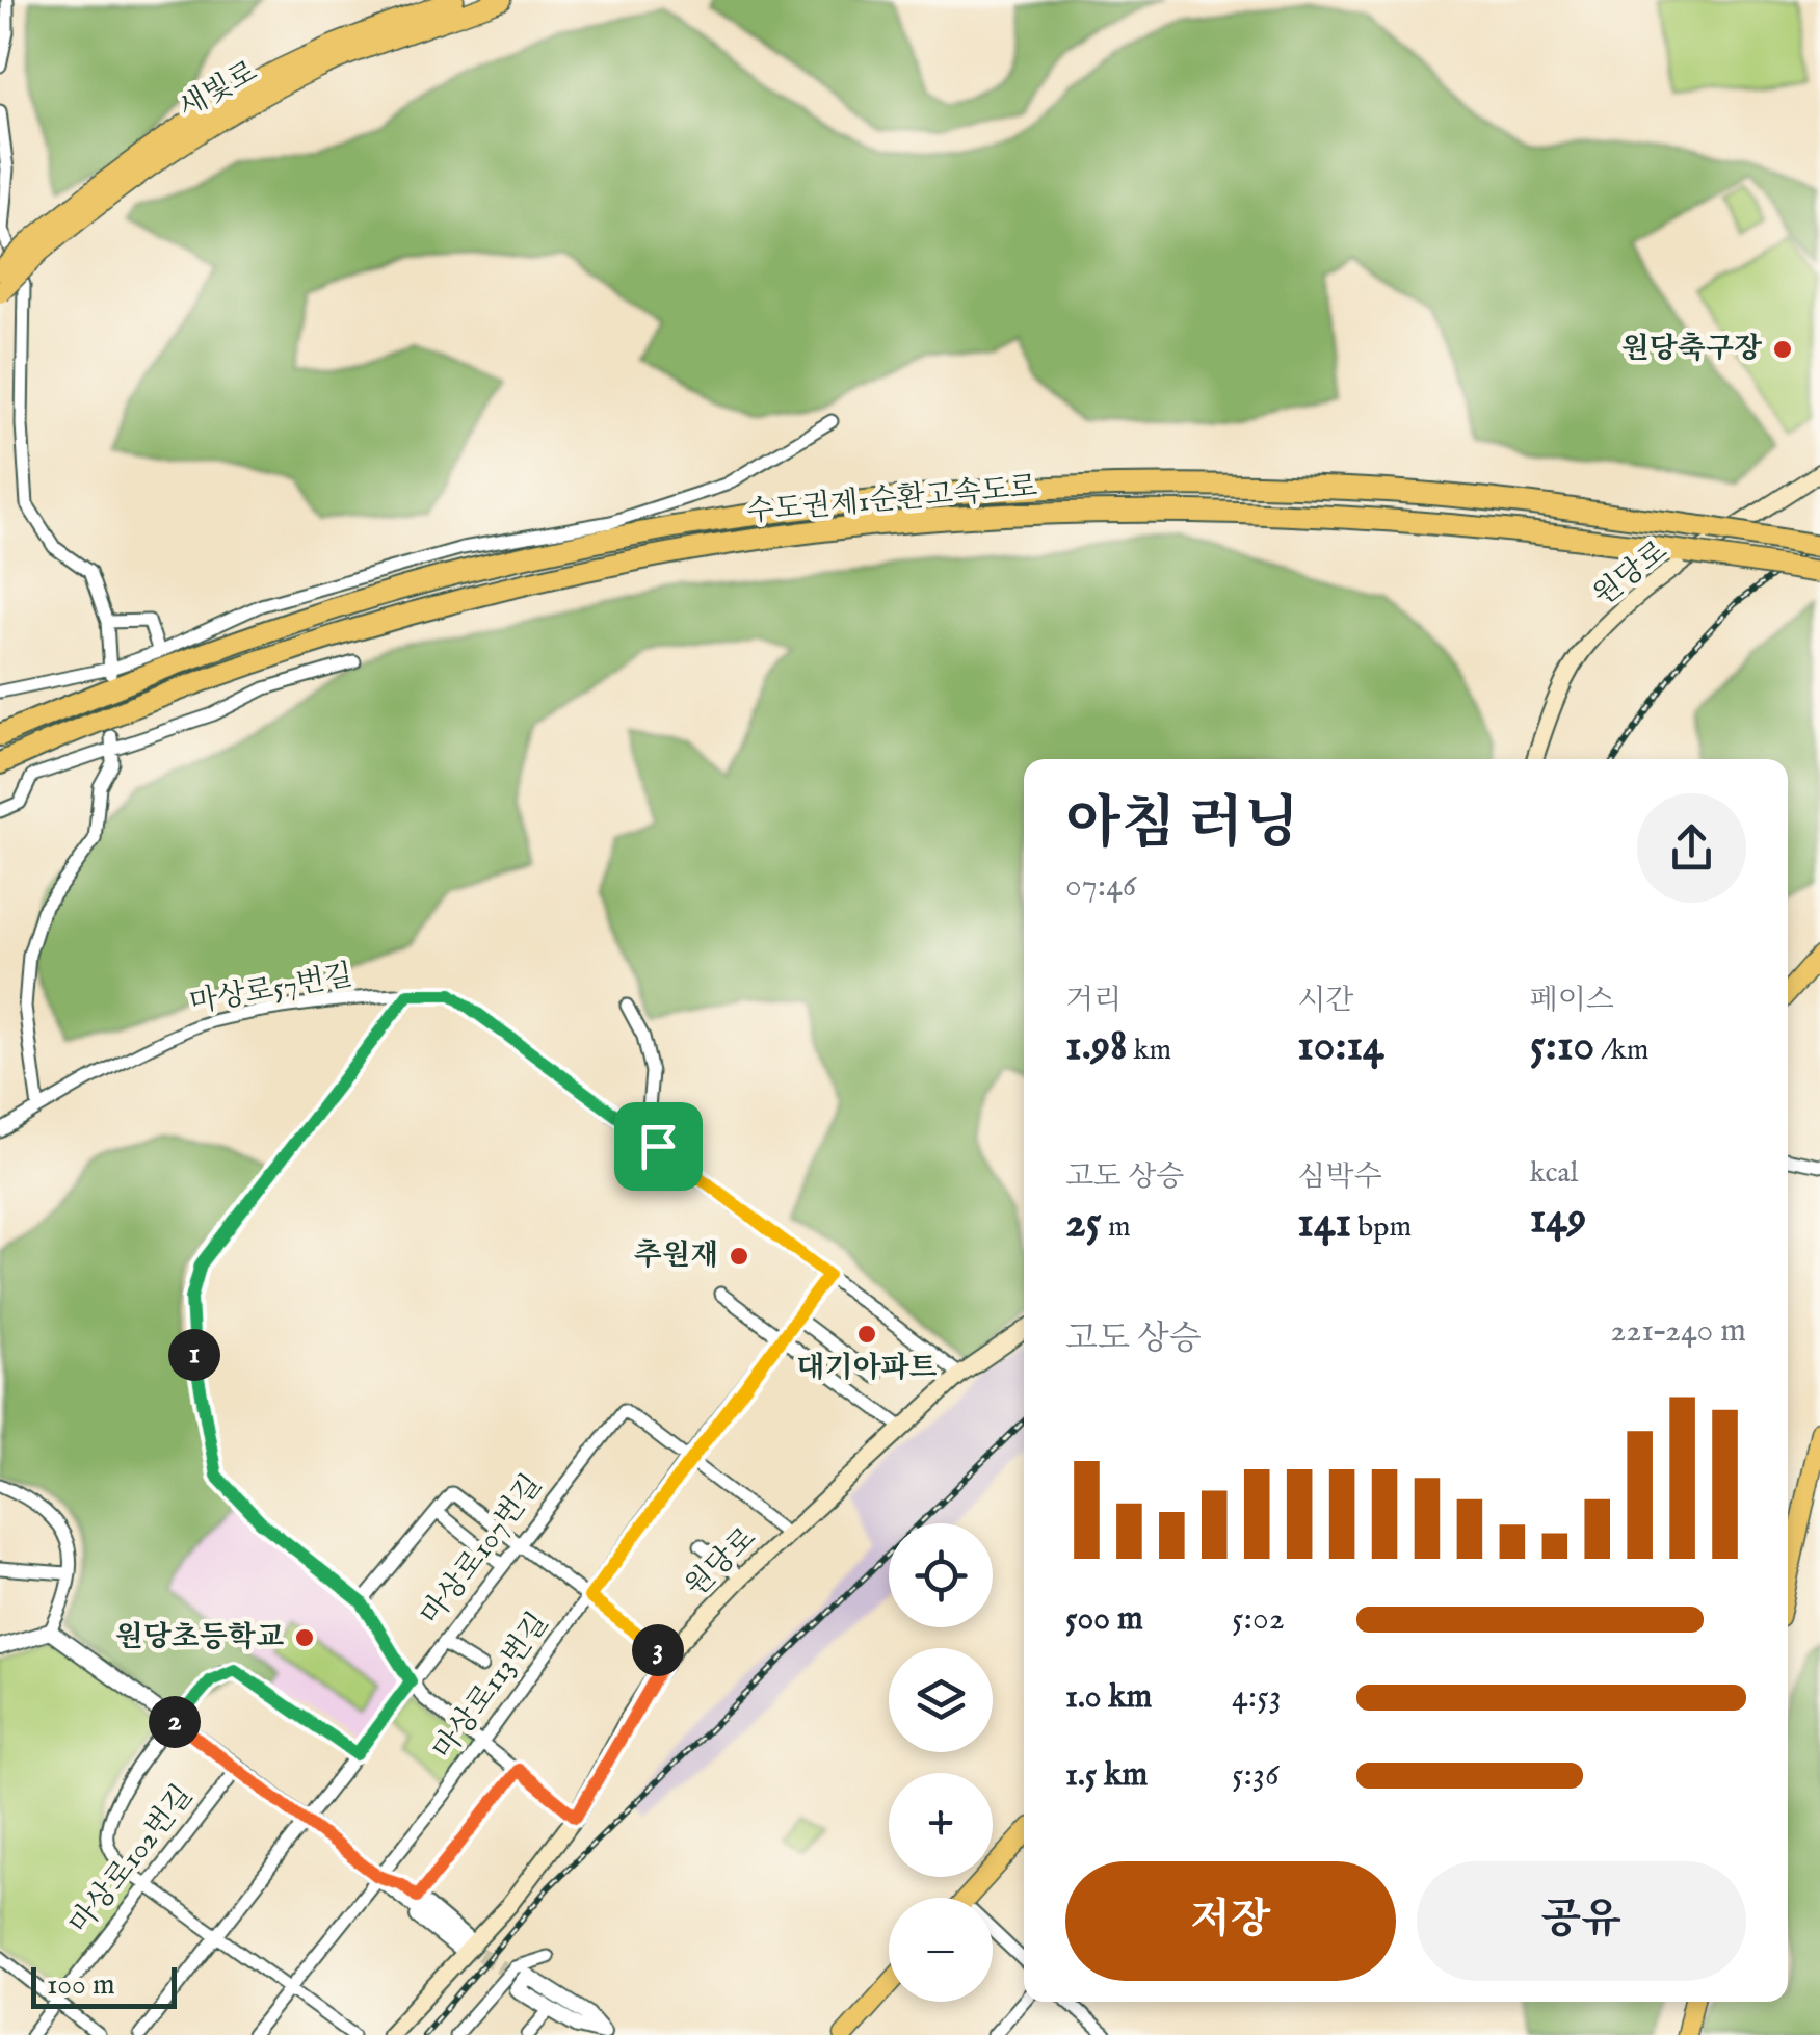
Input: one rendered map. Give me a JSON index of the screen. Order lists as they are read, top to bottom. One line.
{"streets":{"highway":["수도권제1순환고속도로"],"main road":["새빛로","원당로"],"street":["마상로57번길","마상로107번길","마상로113번길","마상로102번길"]},"crossings":[["원당로","마상로57번길"],["마상로57번길","마상로113번길"],["마상로107번길","마상로113번길"]],"places":["원당축구장","추원재","대기아파트","원당초등학교"],"scale_bar":"100 m","page":{"heading":["아침 러닝","07:46"],"stats":[["거리","1.98 km"],["시간","10:14"],["페이스","5:10 /km"],["고도 상승","25 m"],["심박수","141 bpm"],["kcal","149"]],"chart":["고도 상승","221–240 m"],"pins":["1","3","2"],"map_buttons":["+","−"],"list":[{"name":"500 m","note":"5:02"},{"name":"1.0 km","note":"4:53"},{"name":"1.5 km","note":"5:36"}],"buttons":["저장","공유"],"scale":"100 m"}}
